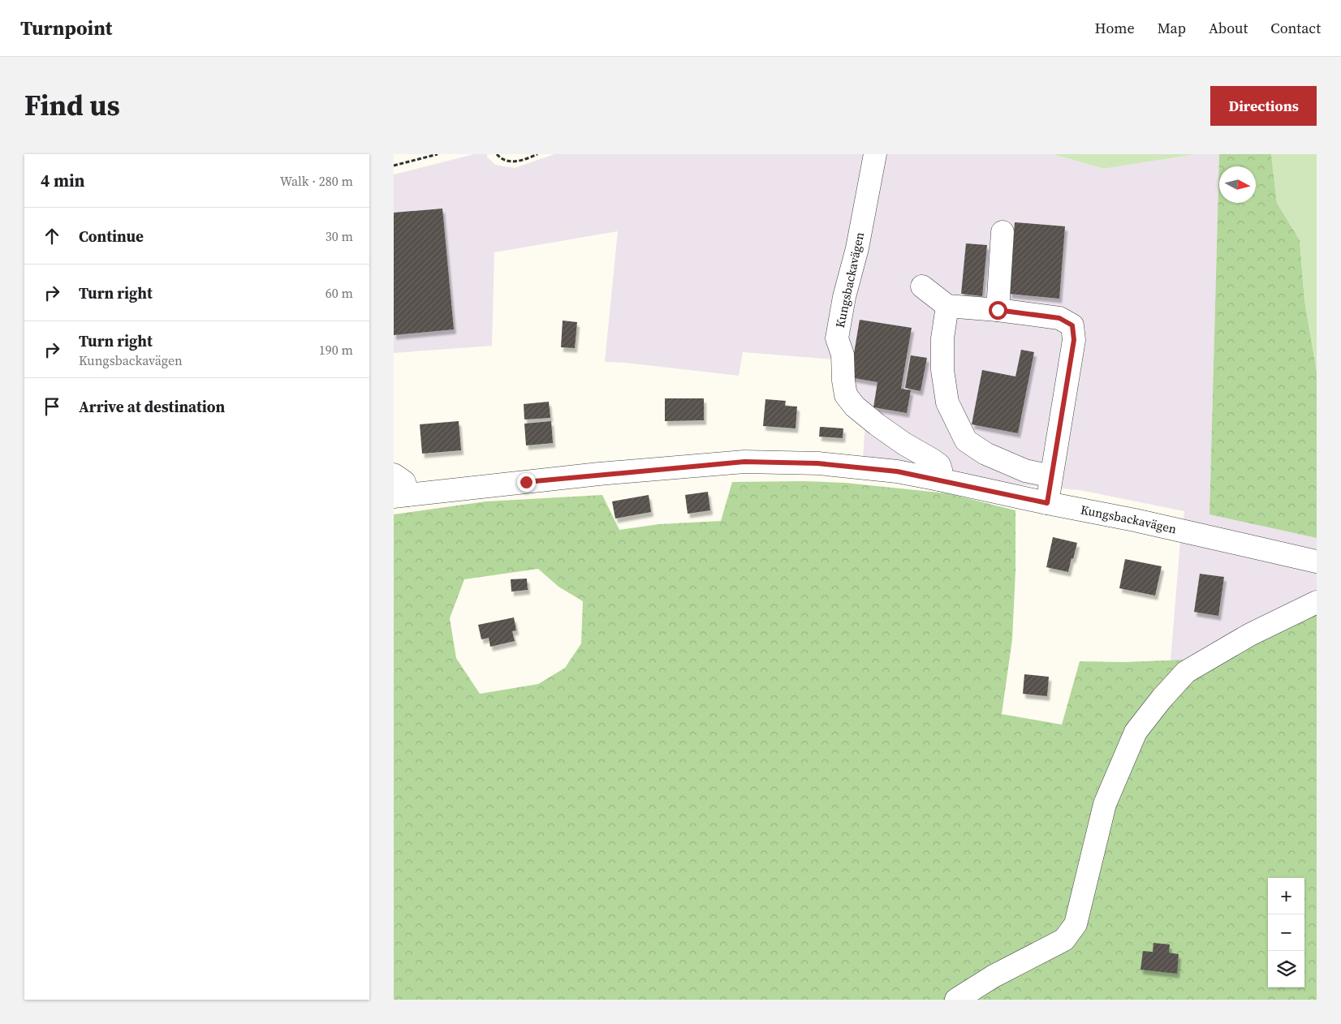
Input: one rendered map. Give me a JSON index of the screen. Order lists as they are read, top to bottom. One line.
{"streets":{"street":["Kungsbackavägen"]},"north":"right","page":{"header":"Turnpoint","nav":["Home","Map","About","Contact"],"title":"Find us","buttons":"Directions","heading":["4 min","Walk · 280 m"],"list":[["Continue","30 m"],["Turn right","60 m"],["Turn right","Kungsbackavägen","190 m"],"Arrive at destination"],"map_buttons":["+","−"]}}
